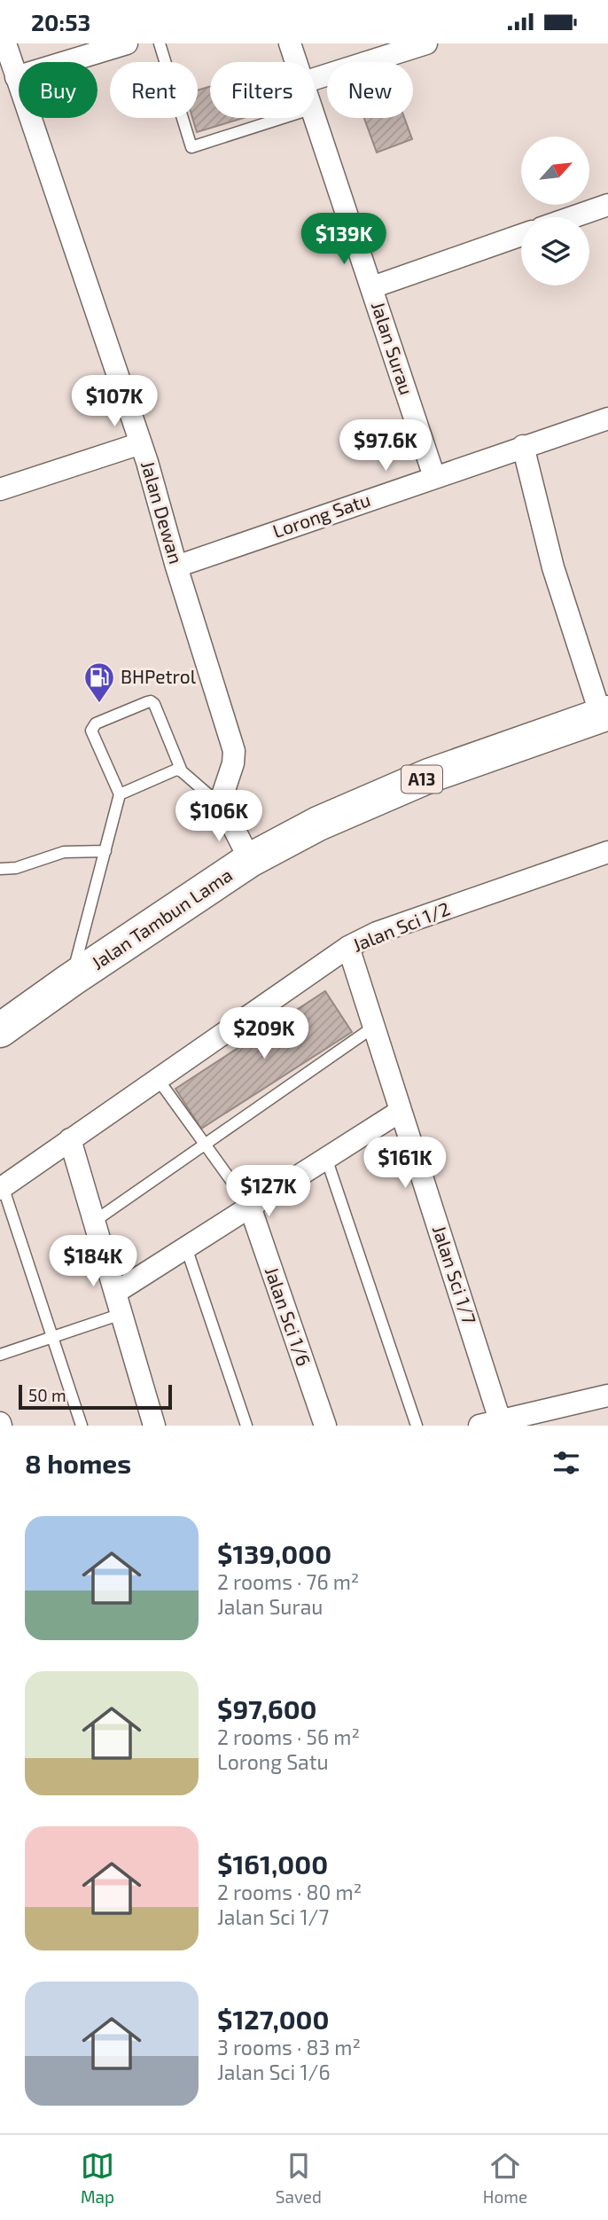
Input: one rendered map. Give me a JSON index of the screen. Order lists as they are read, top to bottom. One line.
{"streets":{"main road":["A13","Jalan Tambun Lama"],"street":["Jalan Surau","Jalan Dewan","Lorong Satu","Jalan Sci 1/2","Jalan Sci 1/7","Jalan Sci 1/6"]},"crossings":[["Jalan Surau","Lorong Satu"],["Jalan Dewan","Lorong Satu"],["Jalan Sci 1/2","Jalan Sci 1/7"]],"places":{"fuel station":["BHPetrol"]},"scale_bar":"50 m","north":"top right","page":{"status":"20:53","chip":["Buy","Rent","Filters","New"],"price":["$139K","$107K","$97.6K","$106K","$209K","$161K","$127K","$184K"],"scale":"50 m","heading":"8 homes","list":[{"name":"$139,000","note":"2 rooms · 76 m² · Jalan Surau"},{"name":"$97,600","note":"2 rooms · 56 m² · Lorong Satu"},{"name":"$161,000","note":"2 rooms · 80 m² · Jalan Sci 1/7"},{"name":"$127,000","note":"3 rooms · 83 m² · Jalan Sci 1/6"}],"tabs":["Map","Saved","Home"]}}
